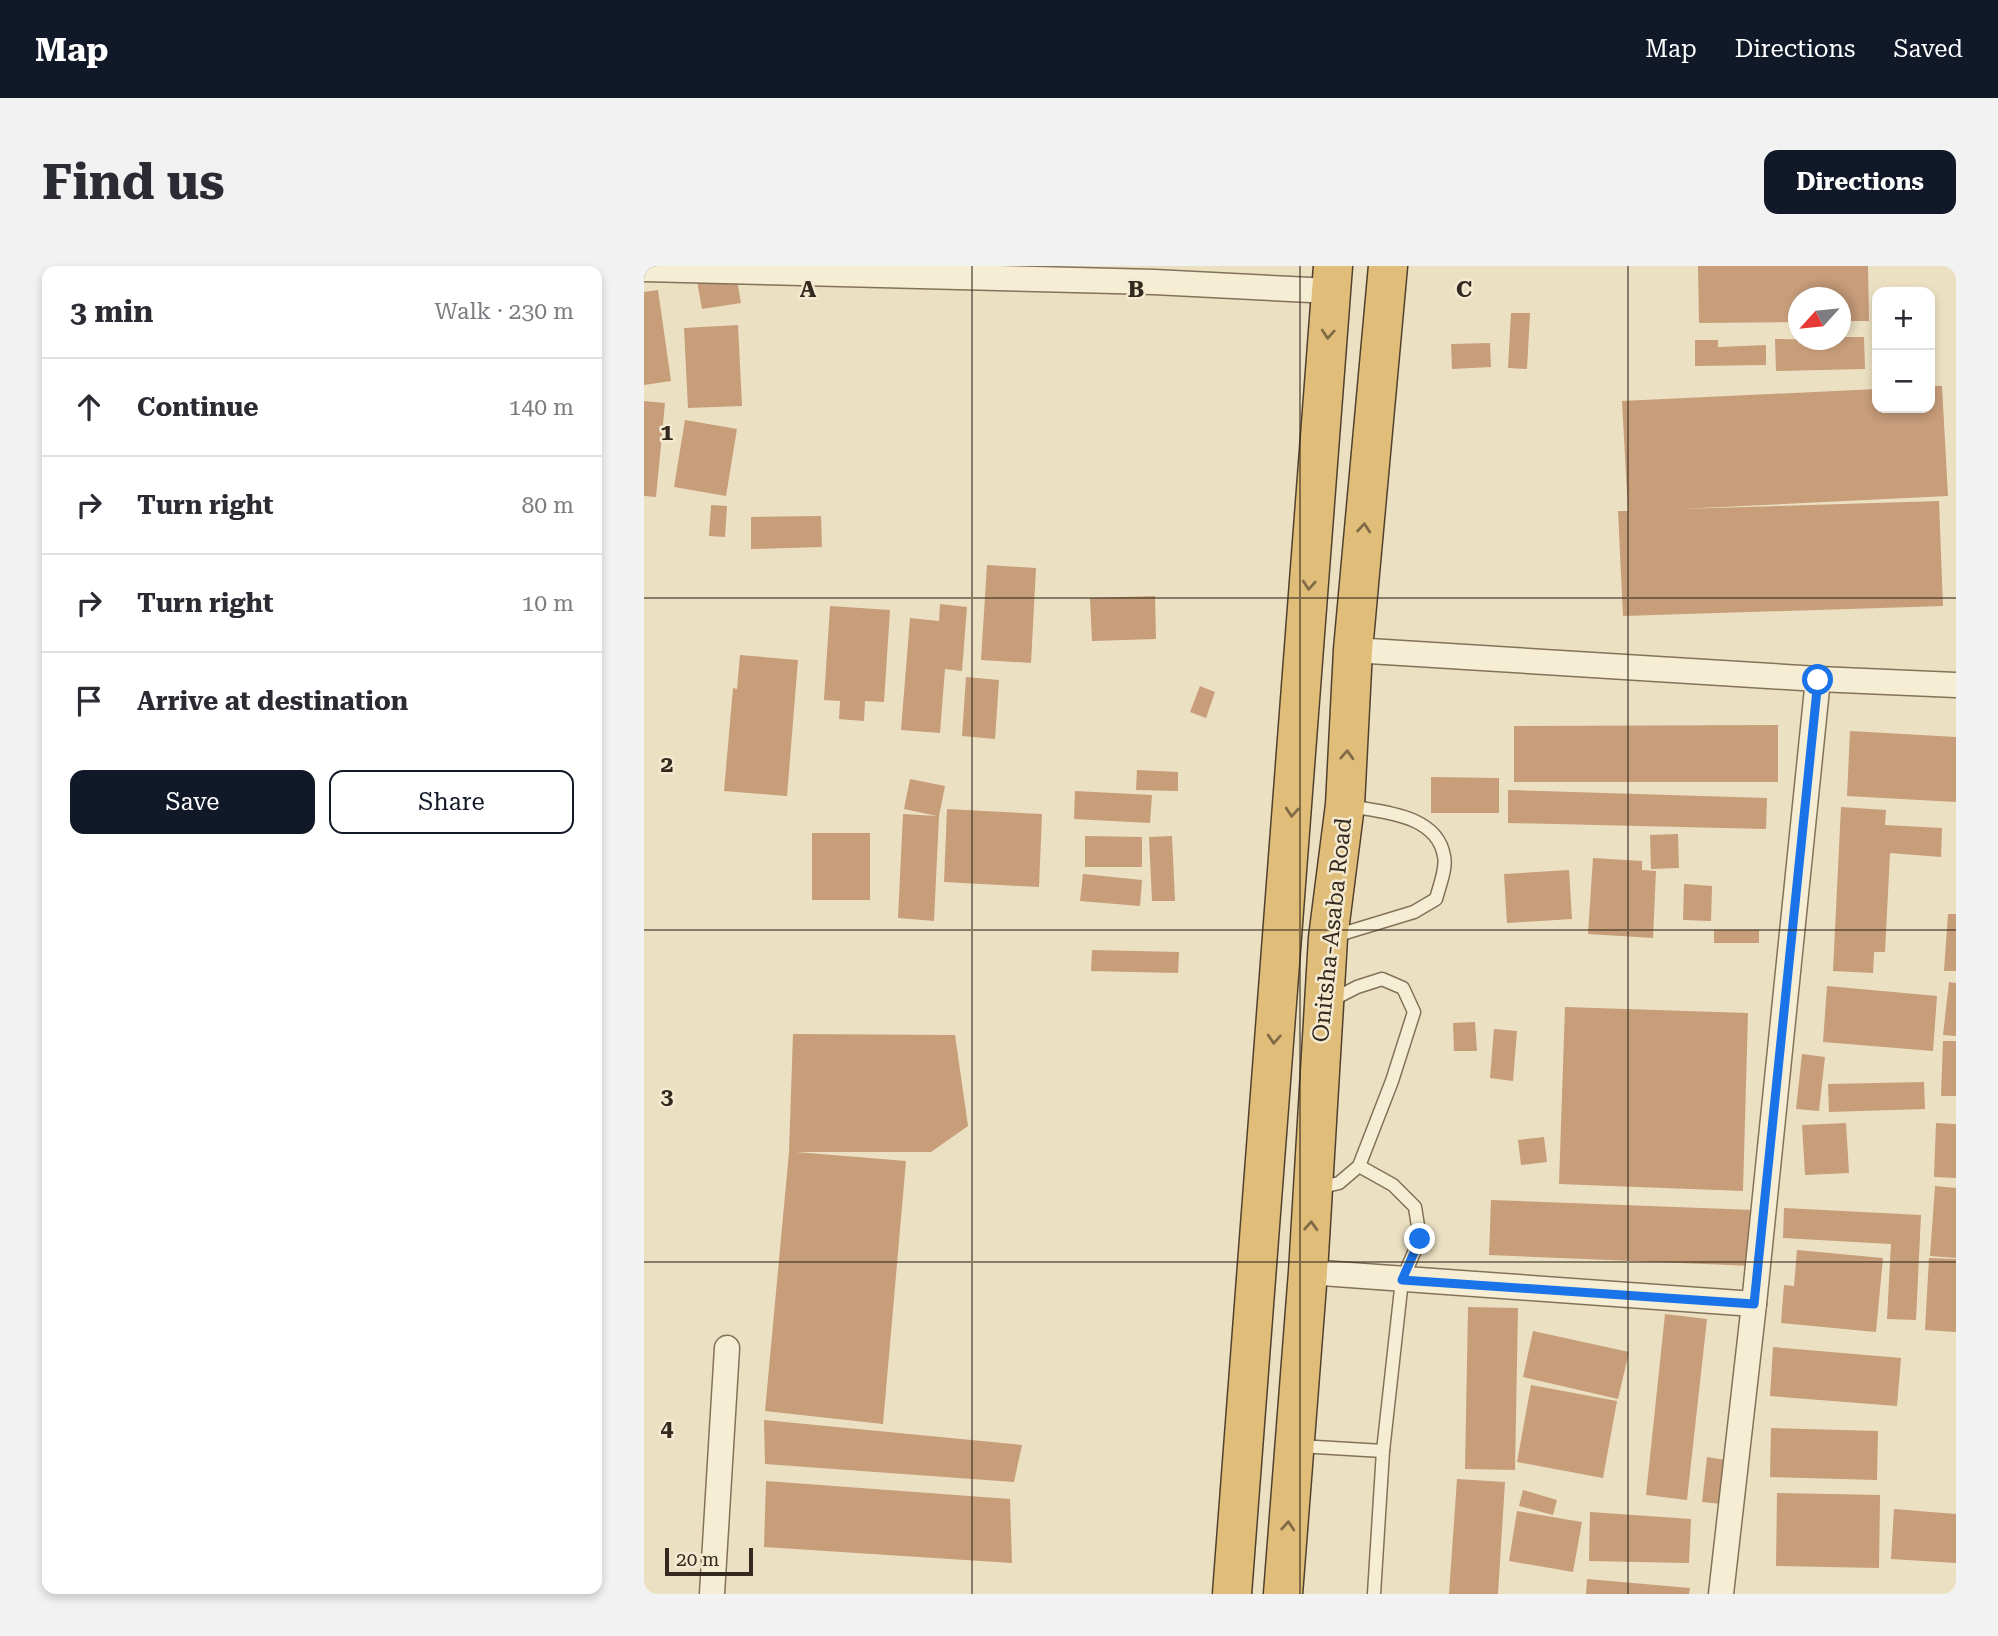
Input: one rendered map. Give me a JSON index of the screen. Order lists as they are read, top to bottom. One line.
{"streets":{"highway":["Onitsha-Asaba Road"]},"scale_bar":"20 m","north":"bottom left","page":{"header":"Map","nav":["Map","Directions","Saved"],"buttons":["Directions",["Save","Share"]],"title":"Find us","heading":["3 min","Walk · 230 m"],"map_buttons":["+","−"],"list":[["Continue","140 m"],["Turn right","80 m"],["Turn right","10 m"],"Arrive at destination"],"scale":"20 m"},"grid":{"columns":["A","B","C"],"rows":["1","2","3","4"]}}
